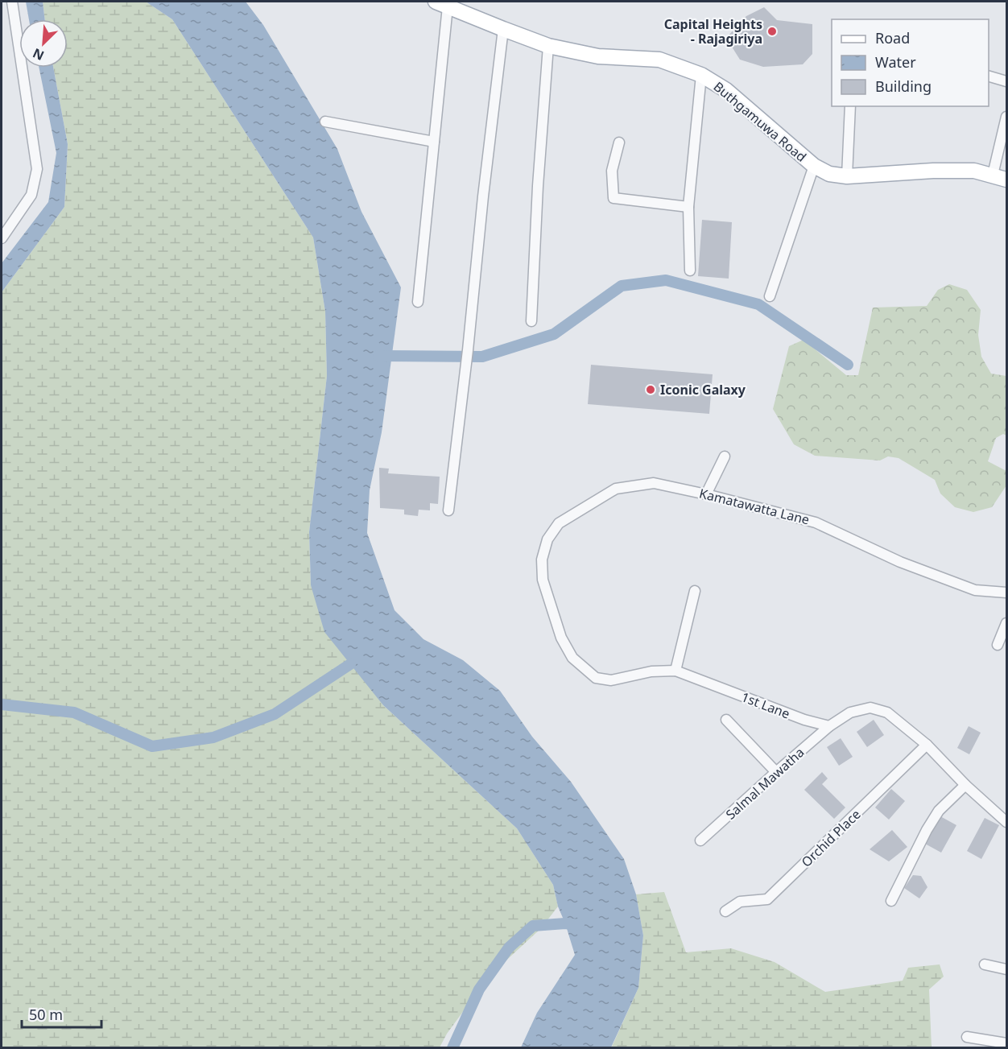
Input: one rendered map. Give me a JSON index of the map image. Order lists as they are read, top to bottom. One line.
{"streets":{"main road":["Buthgamuwa Road"],"street":["Kamatawatta Lane","1st Lane","Salmal Mawatha","Orchid Place"]},"crossings":[["Kamatawatta Lane","1st Lane"],["1st Lane","Salmal Mawatha"]],"places":["Capital Heights - Rajagiriya","Iconic Galaxy"],"legend":["Road","Water","Building"],"scale_bar":"50 m","north":"bottom left"}
